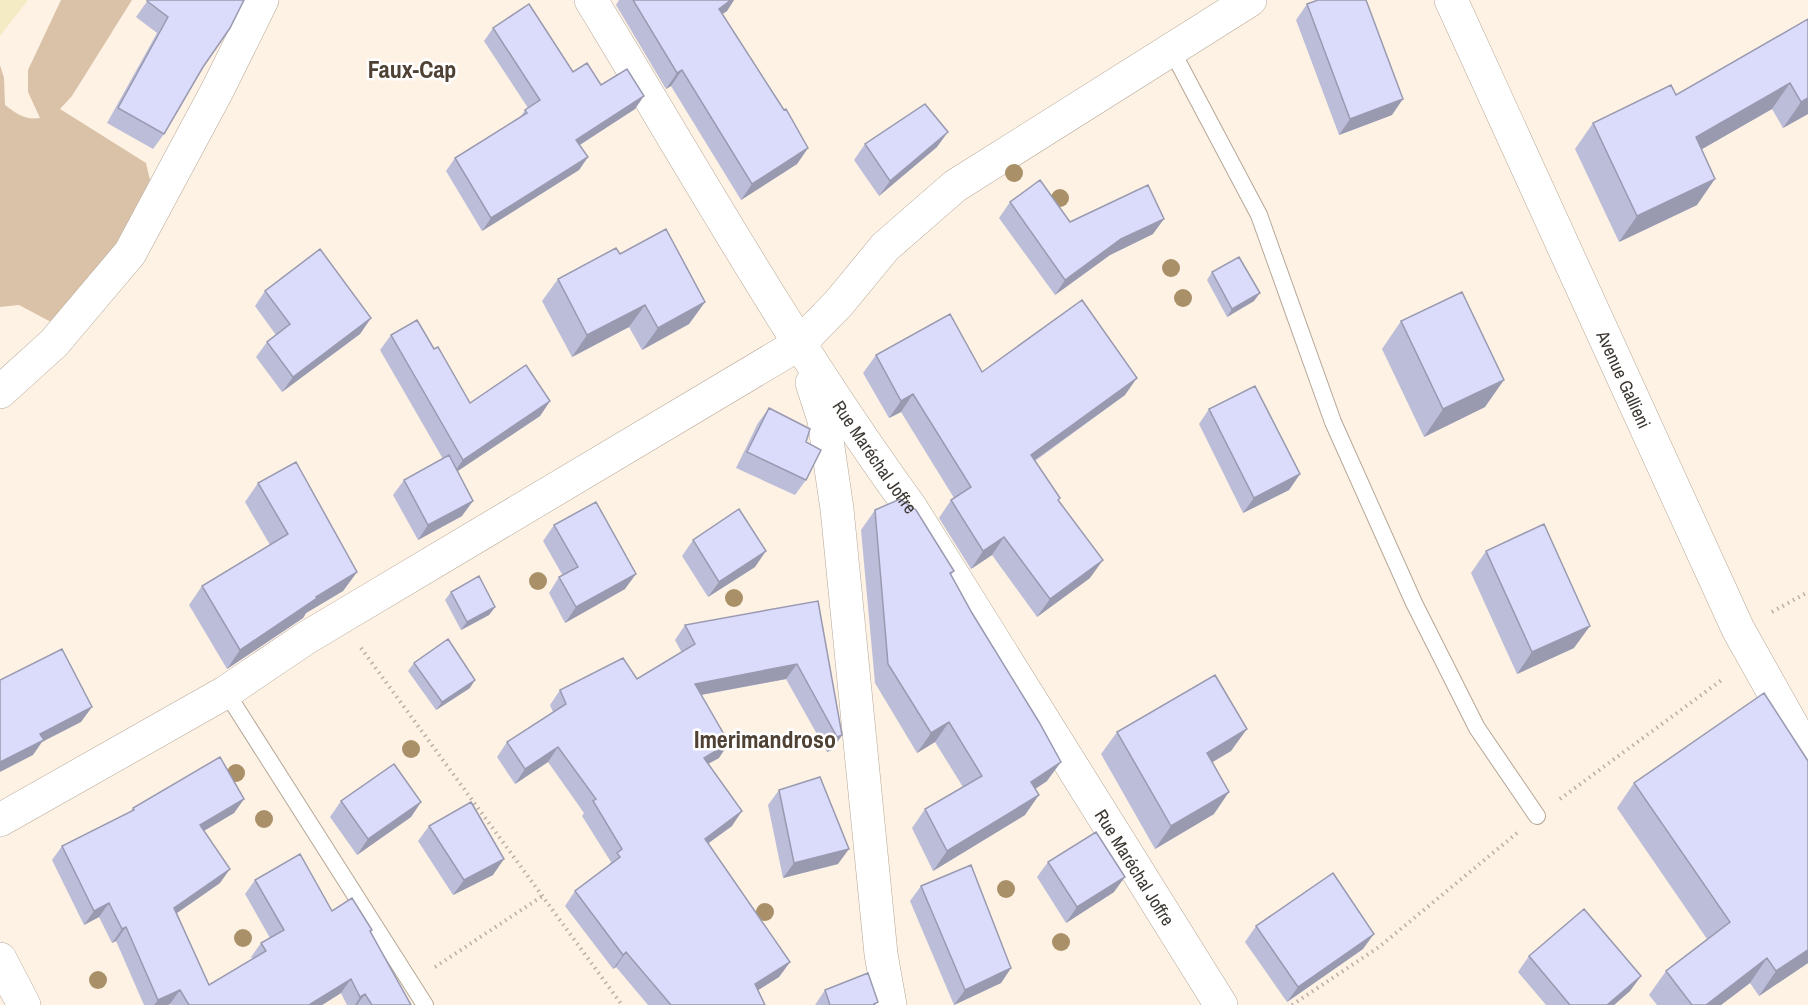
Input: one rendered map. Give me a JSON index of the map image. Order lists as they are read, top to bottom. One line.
{"streets":{"street":["Avenue Gallieni","Rue Maréchal Joffre"]},"districts":["Faux-Cap","Imerimandroso"]}
